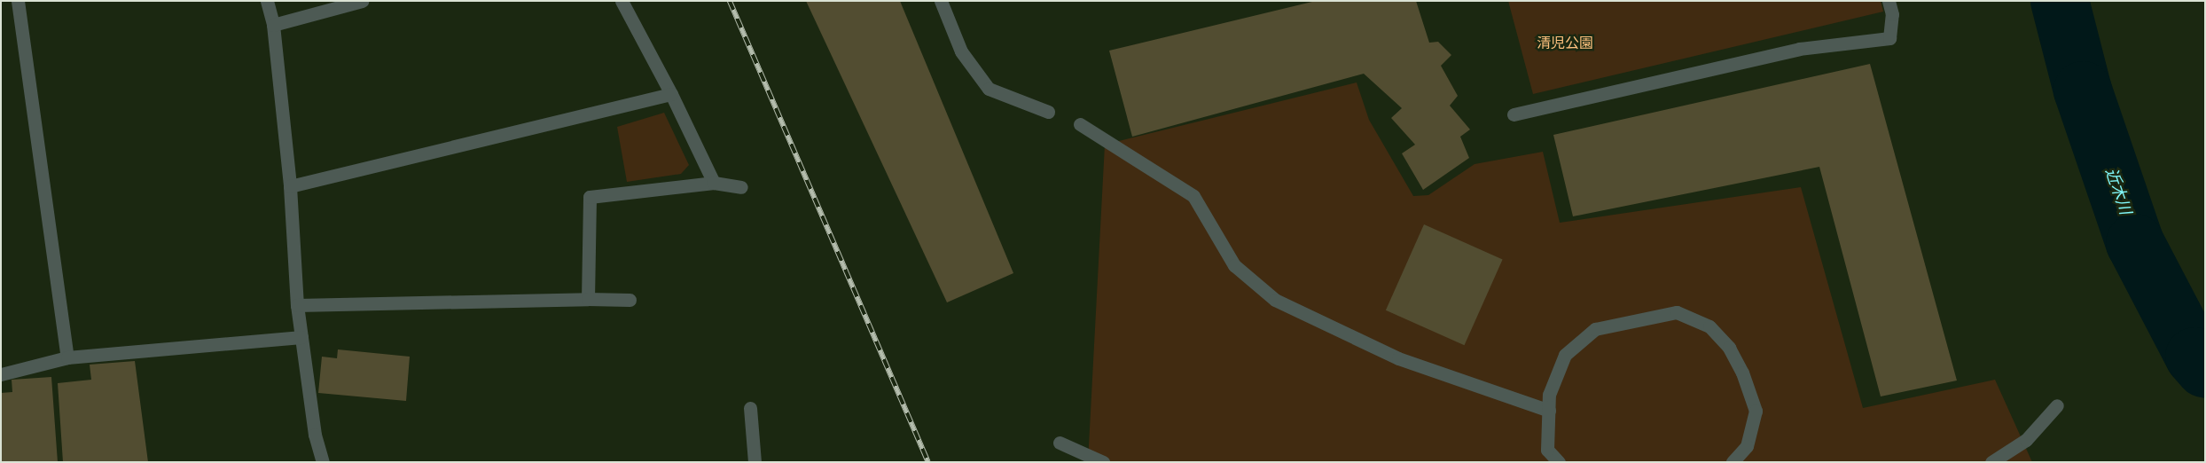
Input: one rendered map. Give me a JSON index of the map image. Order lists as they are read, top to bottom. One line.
{"water":["近木川"],"parks":["清児公園"]}
